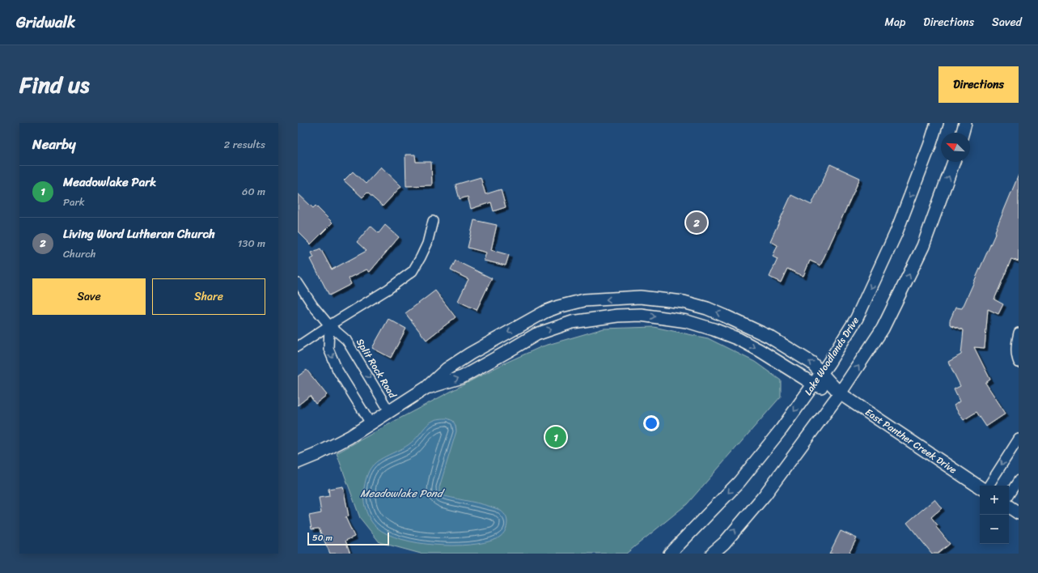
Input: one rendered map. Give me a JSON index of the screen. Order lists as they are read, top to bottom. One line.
{"streets":{"street":["Lake Woodlands Drive","Split Rock Road","East Panther Creek Drive"]},"water":["Meadowlake Pond"],"scale_bar":"50 m","north":"top left","page":{"header":"Gridwalk","nav":["Map","Directions","Saved"],"title":"Find us","buttons":["Directions",["Save","Share"]],"heading":["Nearby","2 results"],"list":[{"mark":"1","name":"Meadowlake Park","note":"Park","value":"60 m"},{"mark":"2","name":"Living Word Lutheran Church","note":"Church","value":"130 m"}],"pins":["2","1"],"map_buttons":["+","−"],"scale":"50 m"}}
